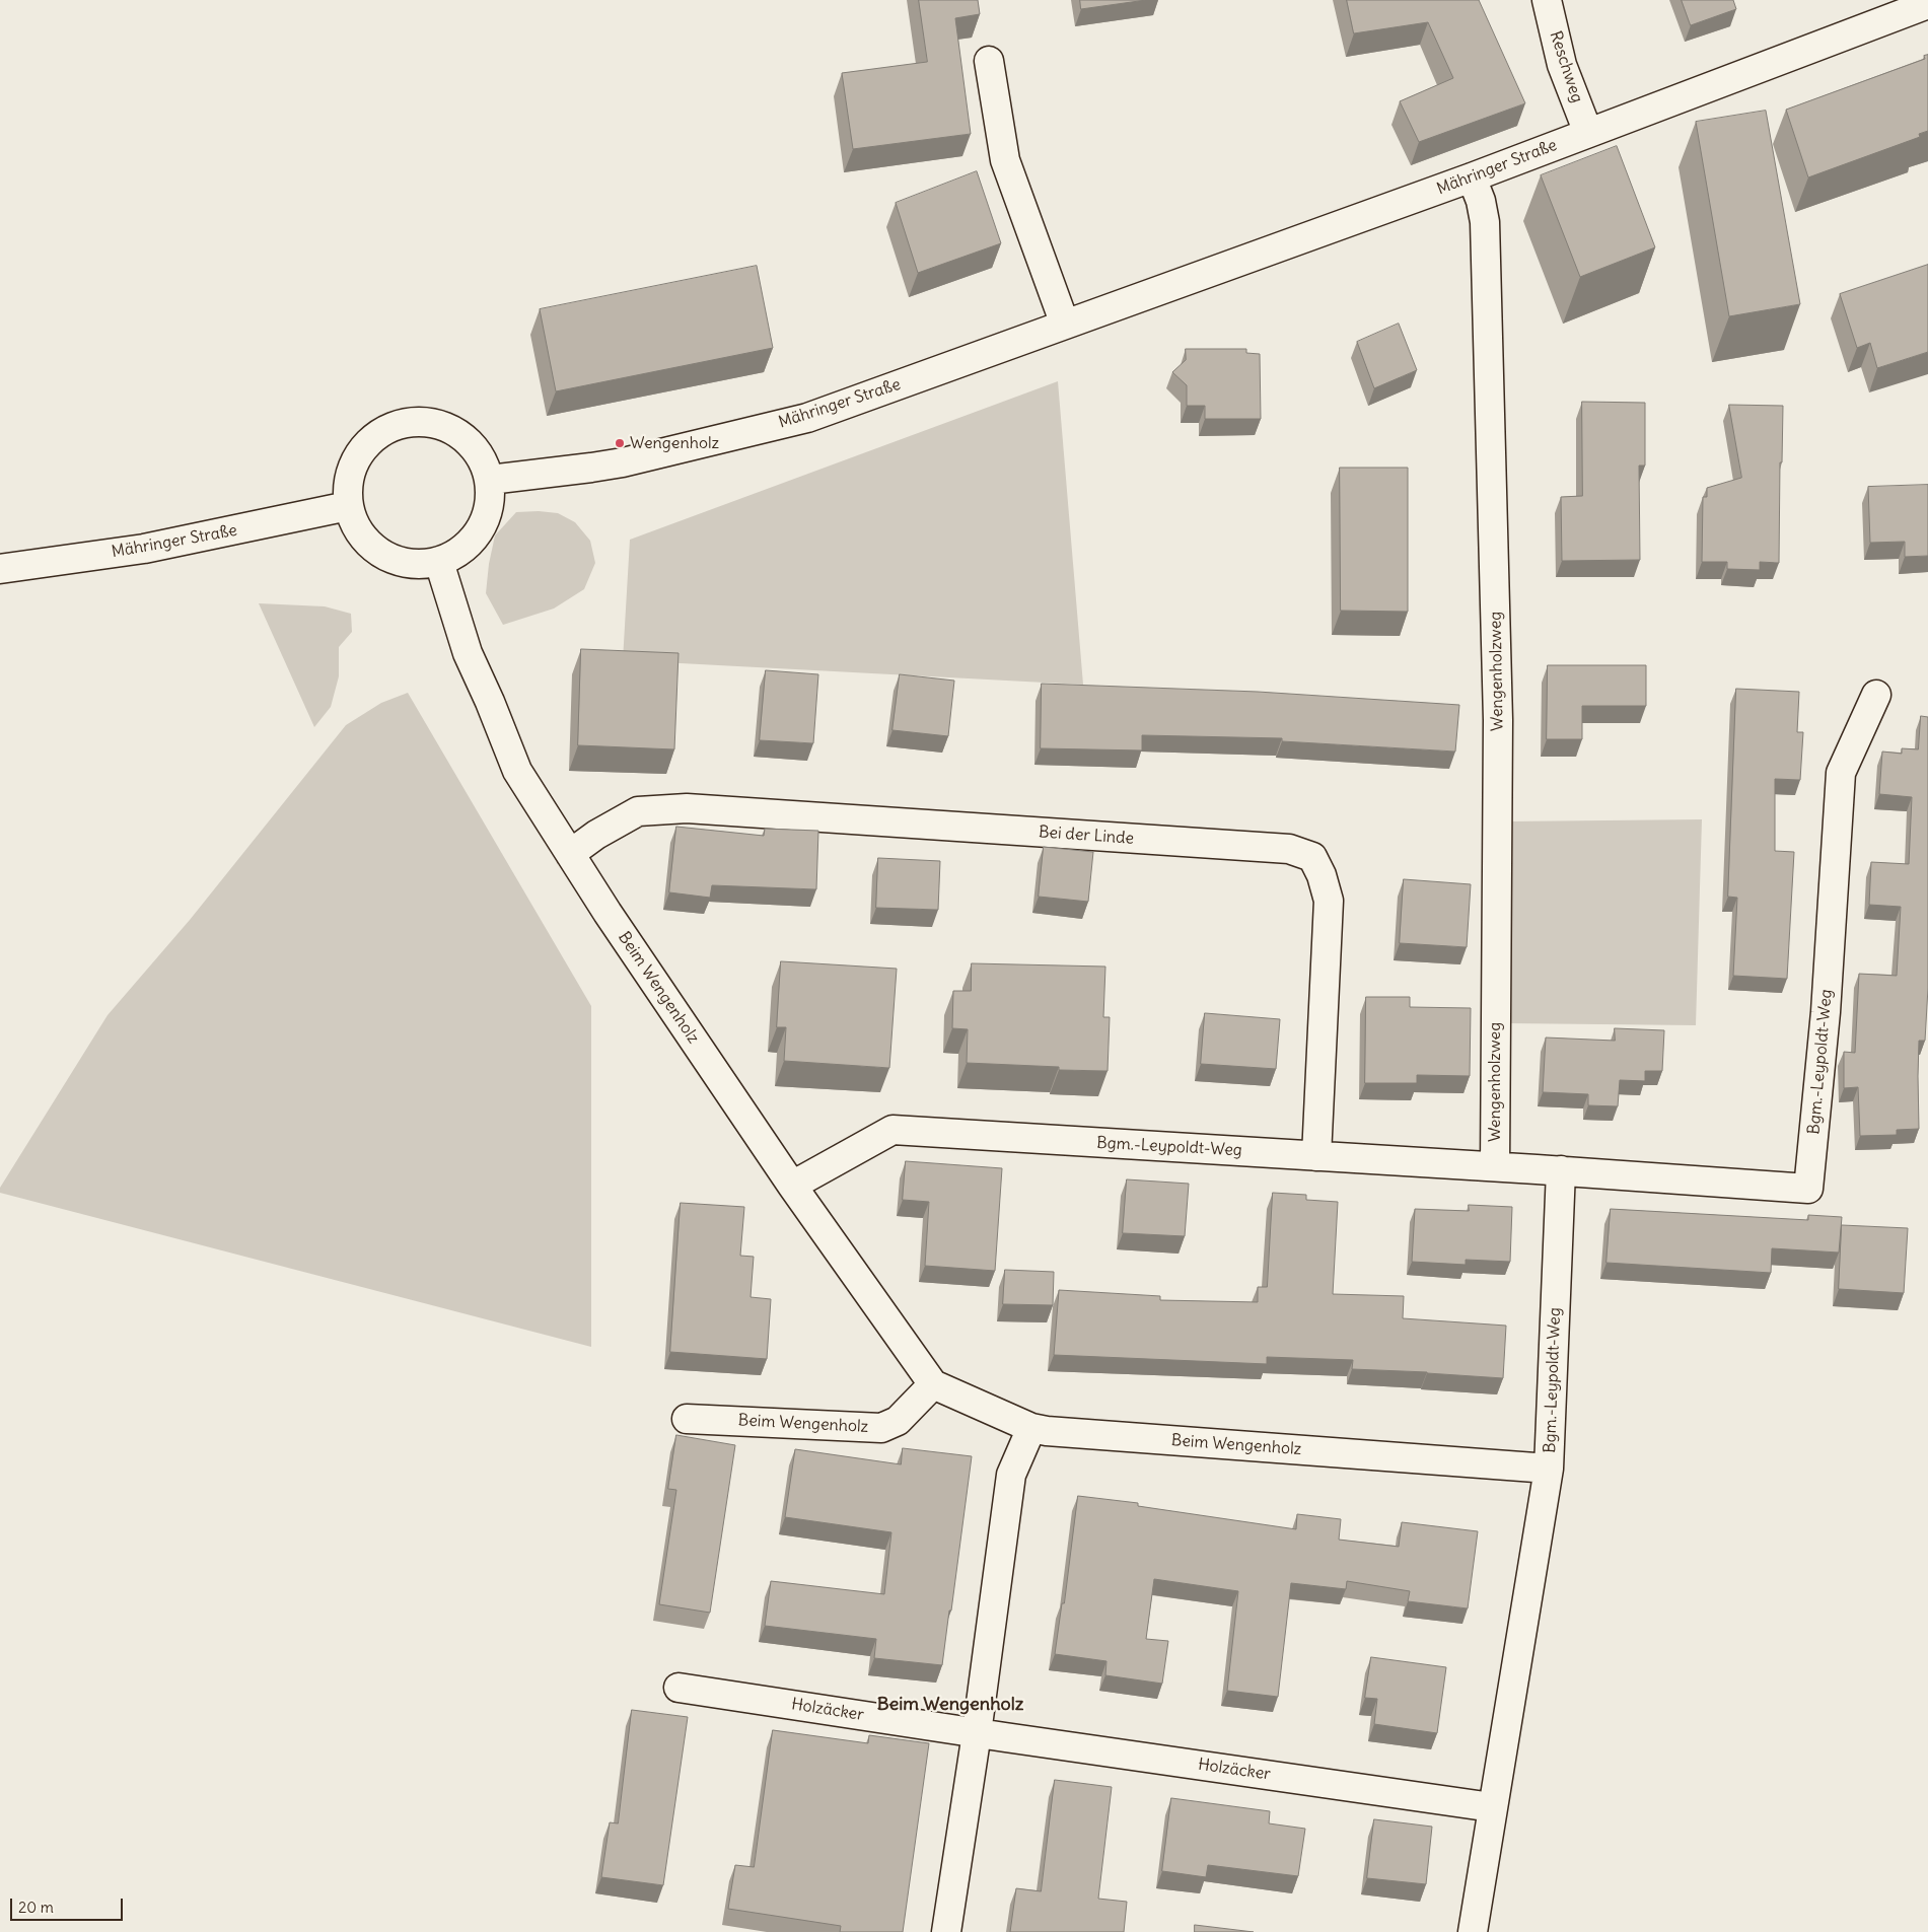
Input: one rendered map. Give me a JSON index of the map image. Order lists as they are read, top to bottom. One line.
{"streets":{"street":["Reschweg","Mähringer Straße","Wengenholzweg","Bei der Linde","Beim Wengenholz","Bgm.-Leypoldt-Weg","Holzäcker"]},"crossings":[["Reschweg","Mähringer Straße"],["Mähringer Straße","Wengenholzweg"],["Mähringer Straße","Beim Wengenholz"],["Wengenholzweg","Bgm.-Leypoldt-Weg"],["Bei der Linde","Beim Wengenholz"],["Bei der Linde","Bgm.-Leypoldt-Weg"],["Beim Wengenholz","Bgm.-Leypoldt-Weg"]],"districts":["Beim Wengenholz"],"places":["Wengenholz"],"scale_bar":"20 m"}
